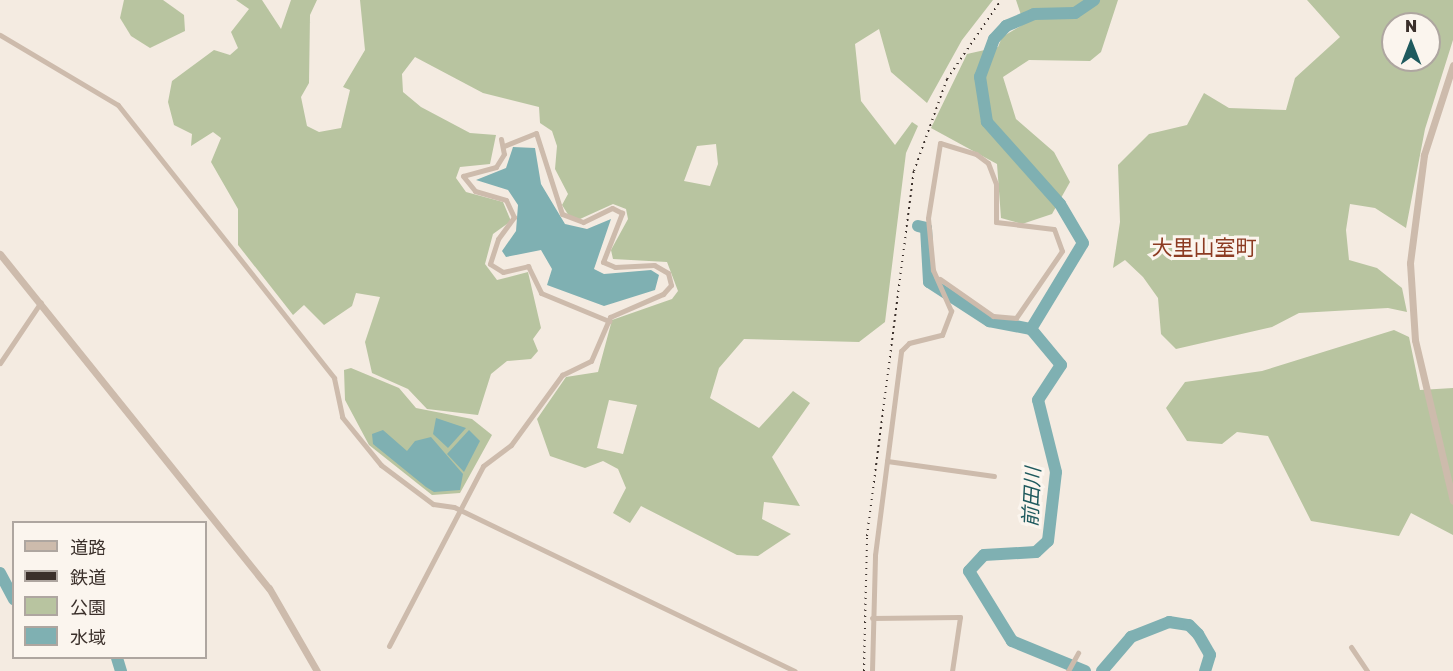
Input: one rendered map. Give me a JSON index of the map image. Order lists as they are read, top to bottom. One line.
{"districts":["大里山室町"],"water":["前田川"],"legend":["道路","鉄道","公園","水域"],"north":"top"}
